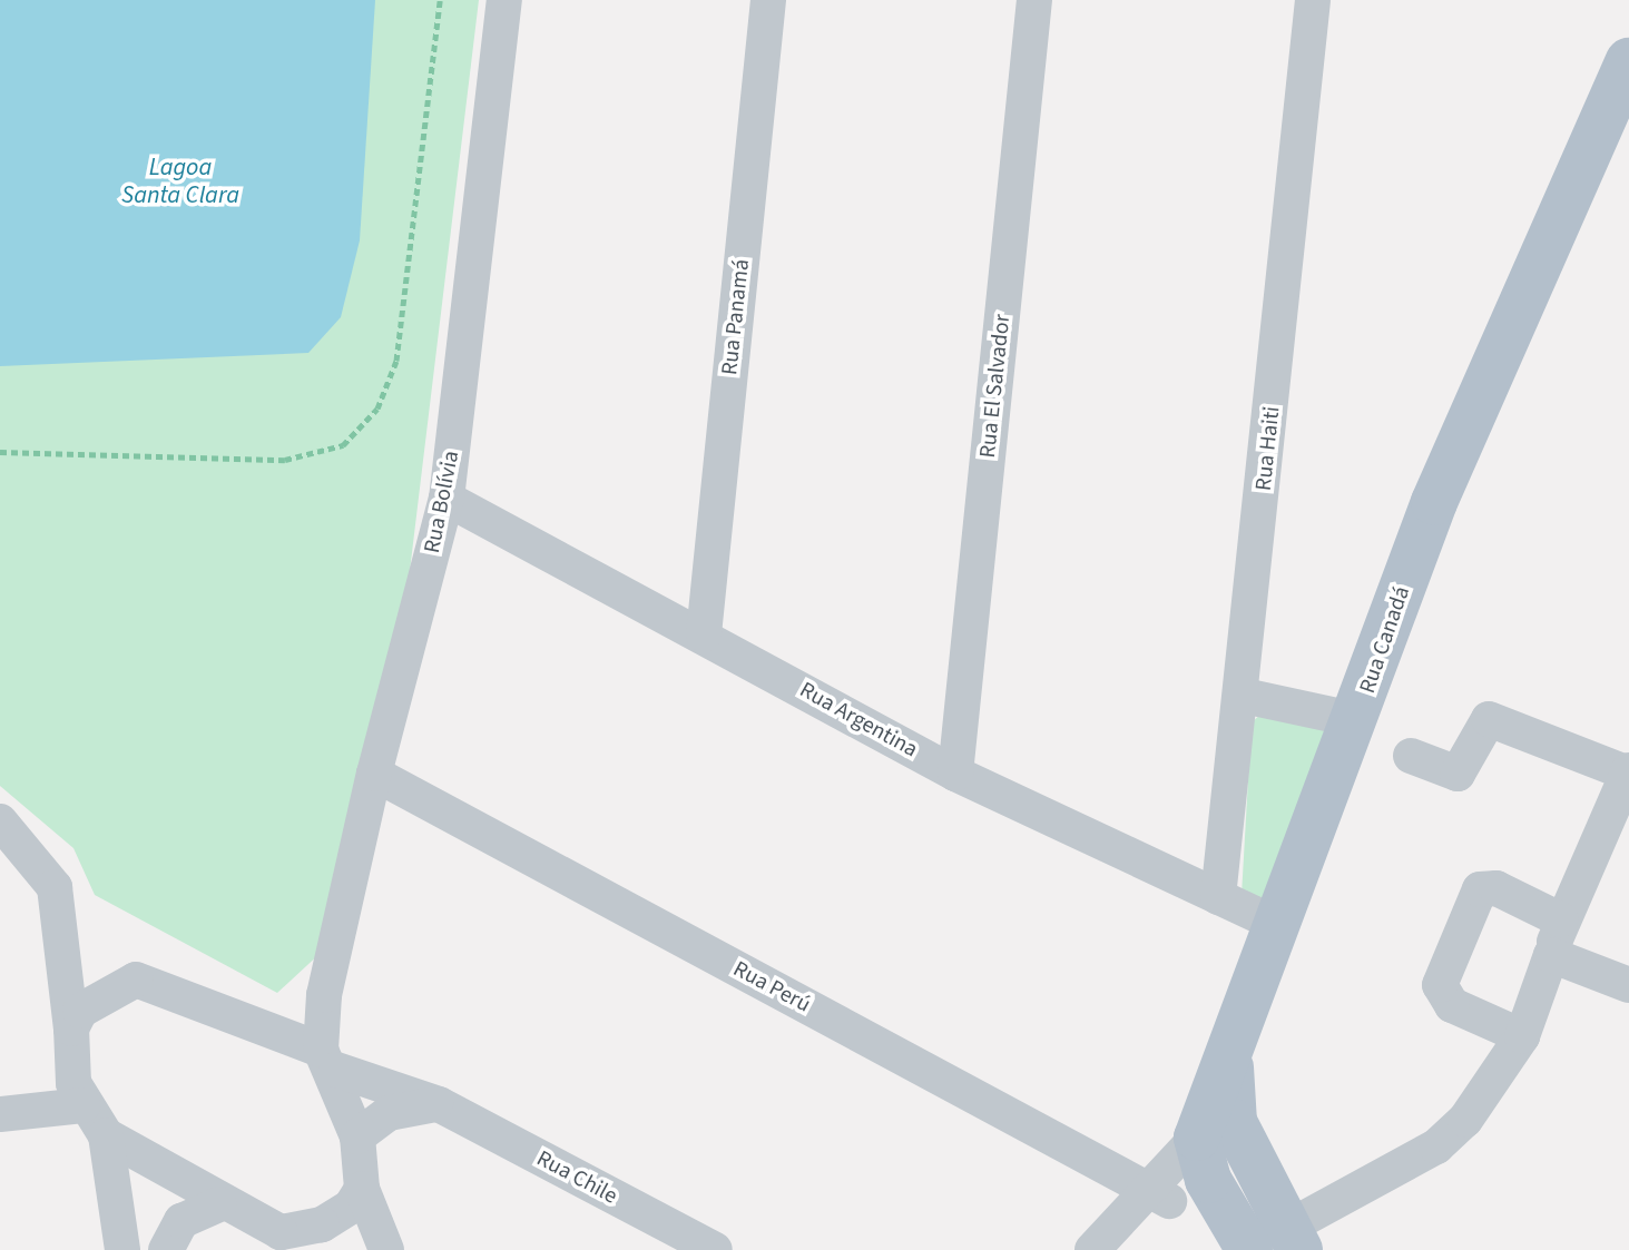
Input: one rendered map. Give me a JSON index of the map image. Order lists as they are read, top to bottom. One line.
{"streets":{"main road":["Rua Canadá"],"street":["Rua Panamá","Rua El Salvador","Rua Haiti","Rua Bolívia","Rua Argentina","Rua Perú","Rua Chile"]},"crossings":[["Rua Panamá","Rua Argentina"],["Rua El Salvador","Rua Argentina"],["Rua Haiti","Rua Argentina"],["Rua Bolívia","Rua Argentina"],["Rua Bolívia","Rua Perú"],["Rua Bolívia","Rua Chile"],["Rua Canadá","Rua Argentina"],["Rua Canadá","Rua Perú"]],"water":["Lagoa Santa Clara"]}
